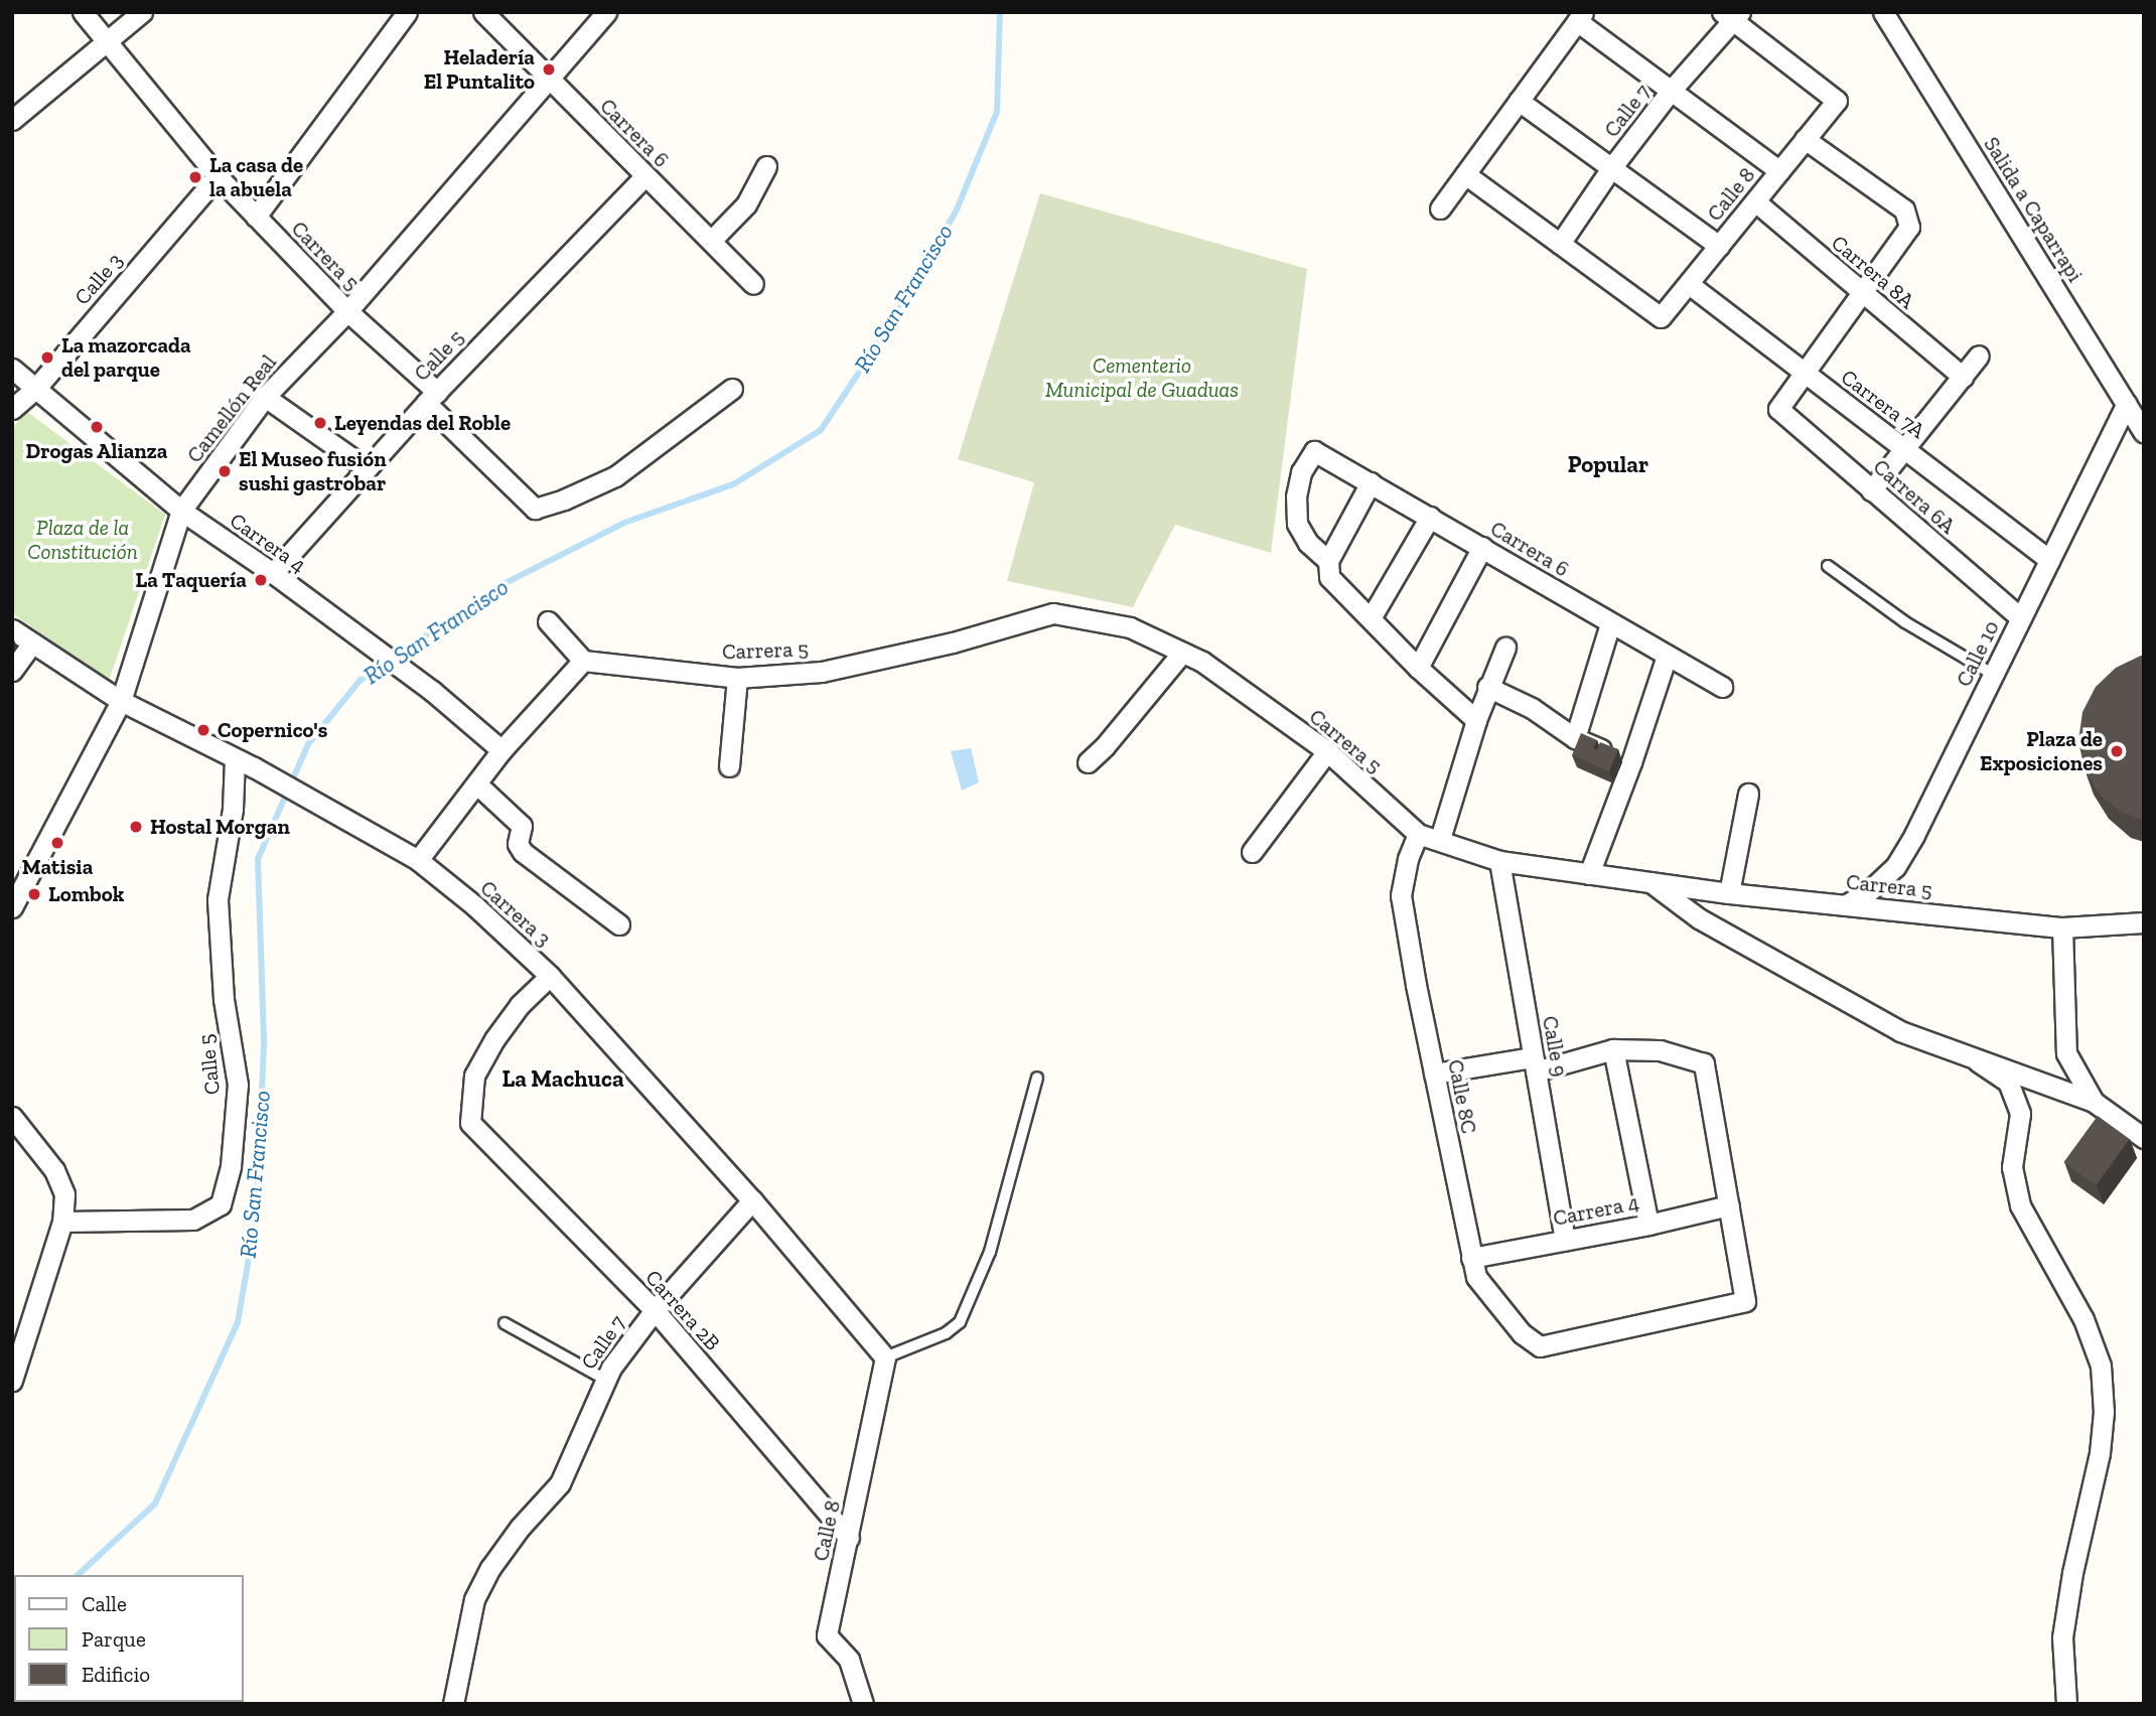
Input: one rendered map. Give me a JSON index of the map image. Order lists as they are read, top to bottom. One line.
{"streets":{"street":["Calle 7","Carrera 6","Calle 8","Salida a Caparrapi","Carrera 5","Carrera 8A","Calle 3","Calle 5","Carrera 7A","Camellón Real","Carrera 6A","Carrera 4","Calle 10","Carrera 3","Calle 9","Calle 8C","Carrera 2B"]},"crossings":[["Calle 7","Calle 8"],["Calle 7","Carrera 3"],["Calle 7","Carrera 2B"],["Carrera 6","Calle 5"],["Carrera 6","Camellón Real"],["Calle 8","Carrera 8A"],["Calle 8","Carrera 7A"],["Calle 8","Carrera 3"],["Calle 8","Carrera 2B"],["Salida a Caparrapi","Calle 10"],["Carrera 5","Calle 3"],["Carrera 5","Calle 5"],["Carrera 5","Camellón Real"],["Carrera 5","Calle 10"],["Carrera 5","Calle 9"],["Carrera 5","Calle 8C"],["Calle 3","Carrera 4"],["Calle 5","Carrera 4"],["Calle 5","Carrera 3"],["Carrera 7A","Carrera 6A"],["Carrera 7A","Calle 10"],["Camellón Real","Carrera 4"],["Camellón Real","Carrera 3"],["Carrera 6A","Calle 10"],["Carrera 4","Calle 9"],["Carrera 4","Calle 8C"],["Carrera 3","Carrera 2B"]],"districts":["Popular","La Machuca"],"water":["Río San Francisco"],"parks":["Cementerio Municipal de Guaduas","Plaza de la Constitución"],"places":["Heladería El Puntalito","La casa de la abuela","La mazorcada del parque","Leyendas del Roble","Drogas Alianza","El Museo fusión sushi gastrobar","La Taquería","Copernico's","Plaza de Exposiciones","Hostal Morgan","Matisia","Lombok"],"legend":["Calle","Parque","Edificio"]}
